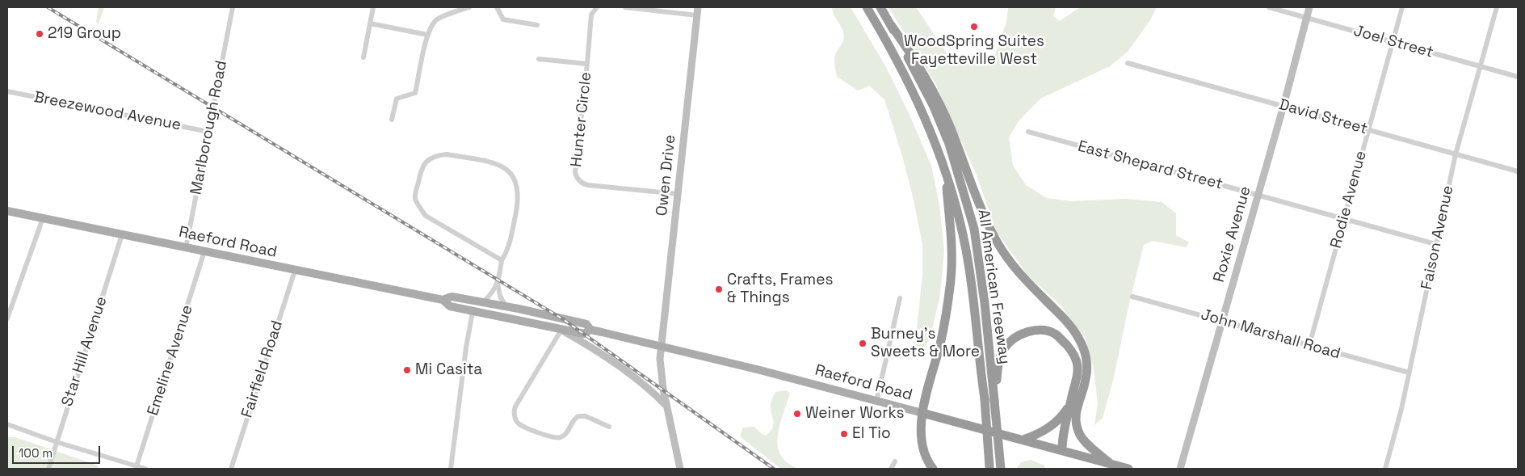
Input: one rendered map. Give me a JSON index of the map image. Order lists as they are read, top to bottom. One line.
{"streets":{"highway":["Raeford Road","All American Freeway"],"street":["Joel Street","Breezewood Avenue","David Street","Hunter Circle","Marlborough Road","East Shepard Street","Owen Drive","Rodie Avenue","Roxie Avenue","Faison Avenue","John Marshall Road","Star Hill Avenue","Emeline Avenue","Fairfield Road"]},"crossings":[["Joel Street","Rodie Avenue"],["Joel Street","Roxie Avenue"],["Joel Street","Faison Avenue"],["Breezewood Avenue","Marlborough Road"],["David Street","Rodie Avenue"],["David Street","Roxie Avenue"],["David Street","Faison Avenue"],["Hunter Circle","Owen Drive"],["Marlborough Road","Raeford Road"],["East Shepard Street","Rodie Avenue"],["East Shepard Street","Roxie Avenue"],["East Shepard Street","Faison Avenue"],["Owen Drive","Raeford Road"],["Rodie Avenue","John Marshall Road"],["Roxie Avenue","John Marshall Road"],["Faison Avenue","John Marshall Road"],["Raeford Road","Star Hill Avenue"],["Raeford Road","Emeline Avenue"],["Raeford Road","Fairfield Road"]],"places":["WoodSpring Suites Fayetteville West","219 Group","Crafts, Frames & Things","Burney's Sweets & More","Mi Casita","Weiner Works","El Tio"],"scale_bar":"100 m"}
